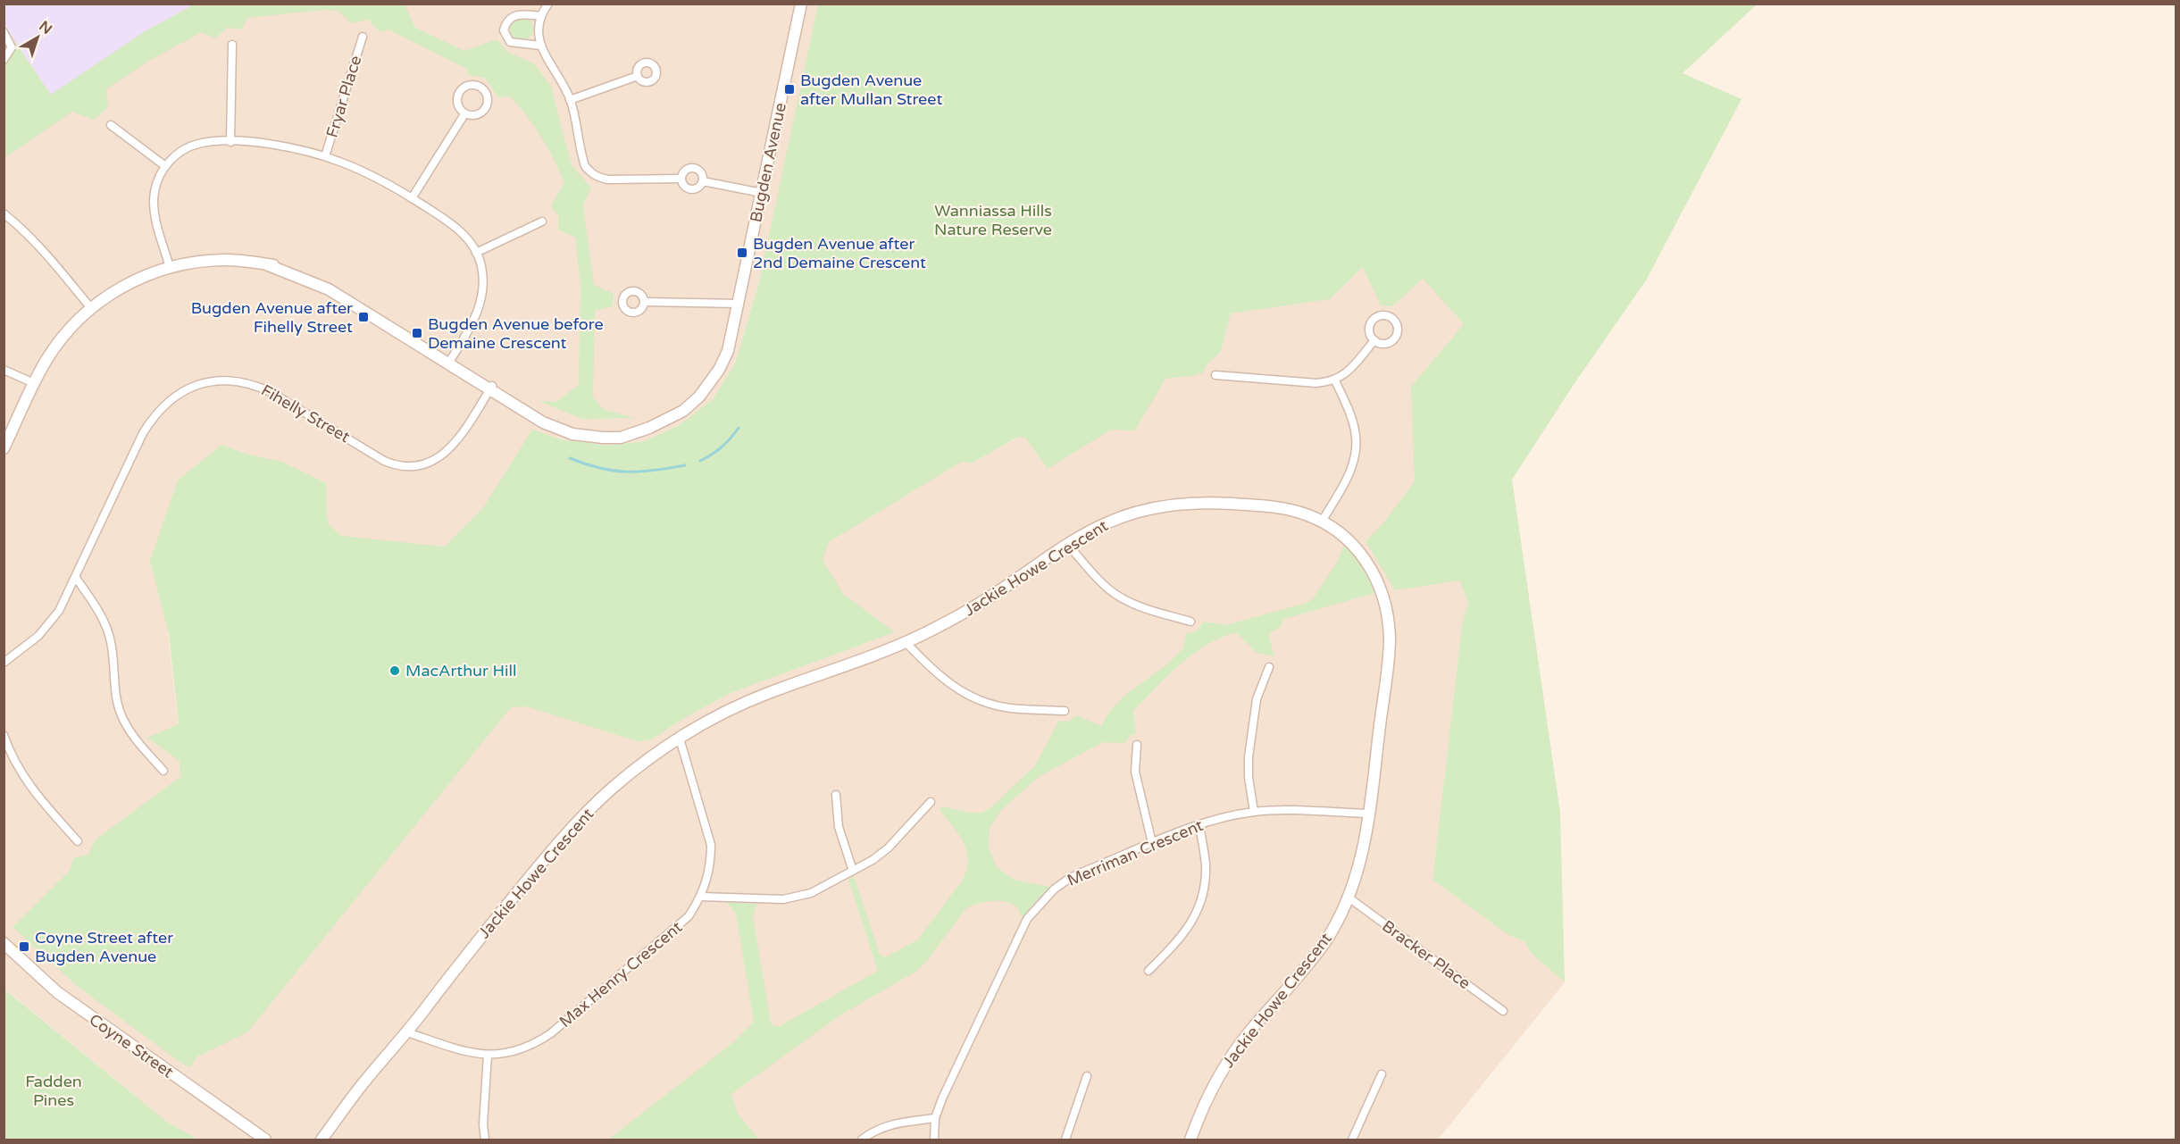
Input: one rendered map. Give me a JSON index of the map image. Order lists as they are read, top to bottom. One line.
{"streets":{"street":["Fryar Place","Bugden Avenue","Fihelly Street","Jackie Howe Crescent","Merriman Crescent","Bracker Place","Max Henry Crescent","Coyne Street"]},"crossings":[["Bugden Avenue","Fihelly Street"],["Jackie Howe Crescent","Merriman Crescent"],["Jackie Howe Crescent","Bracker Place"],["Jackie Howe Crescent","Max Henry Crescent"]],"parks":["Wanniassa Hills Nature Reserve","Fadden Pines"],"places":{"transit":["Bugden Avenue after Mullan Street","Bugden Avenue after 2nd Demaine Crescent","Bugden Avenue after Fihelly Street","Bugden Avenue before Demaine Crescent","Coyne Street after Bugden Avenue"],"other":["MacArthur Hill"]},"north":"top right"}
